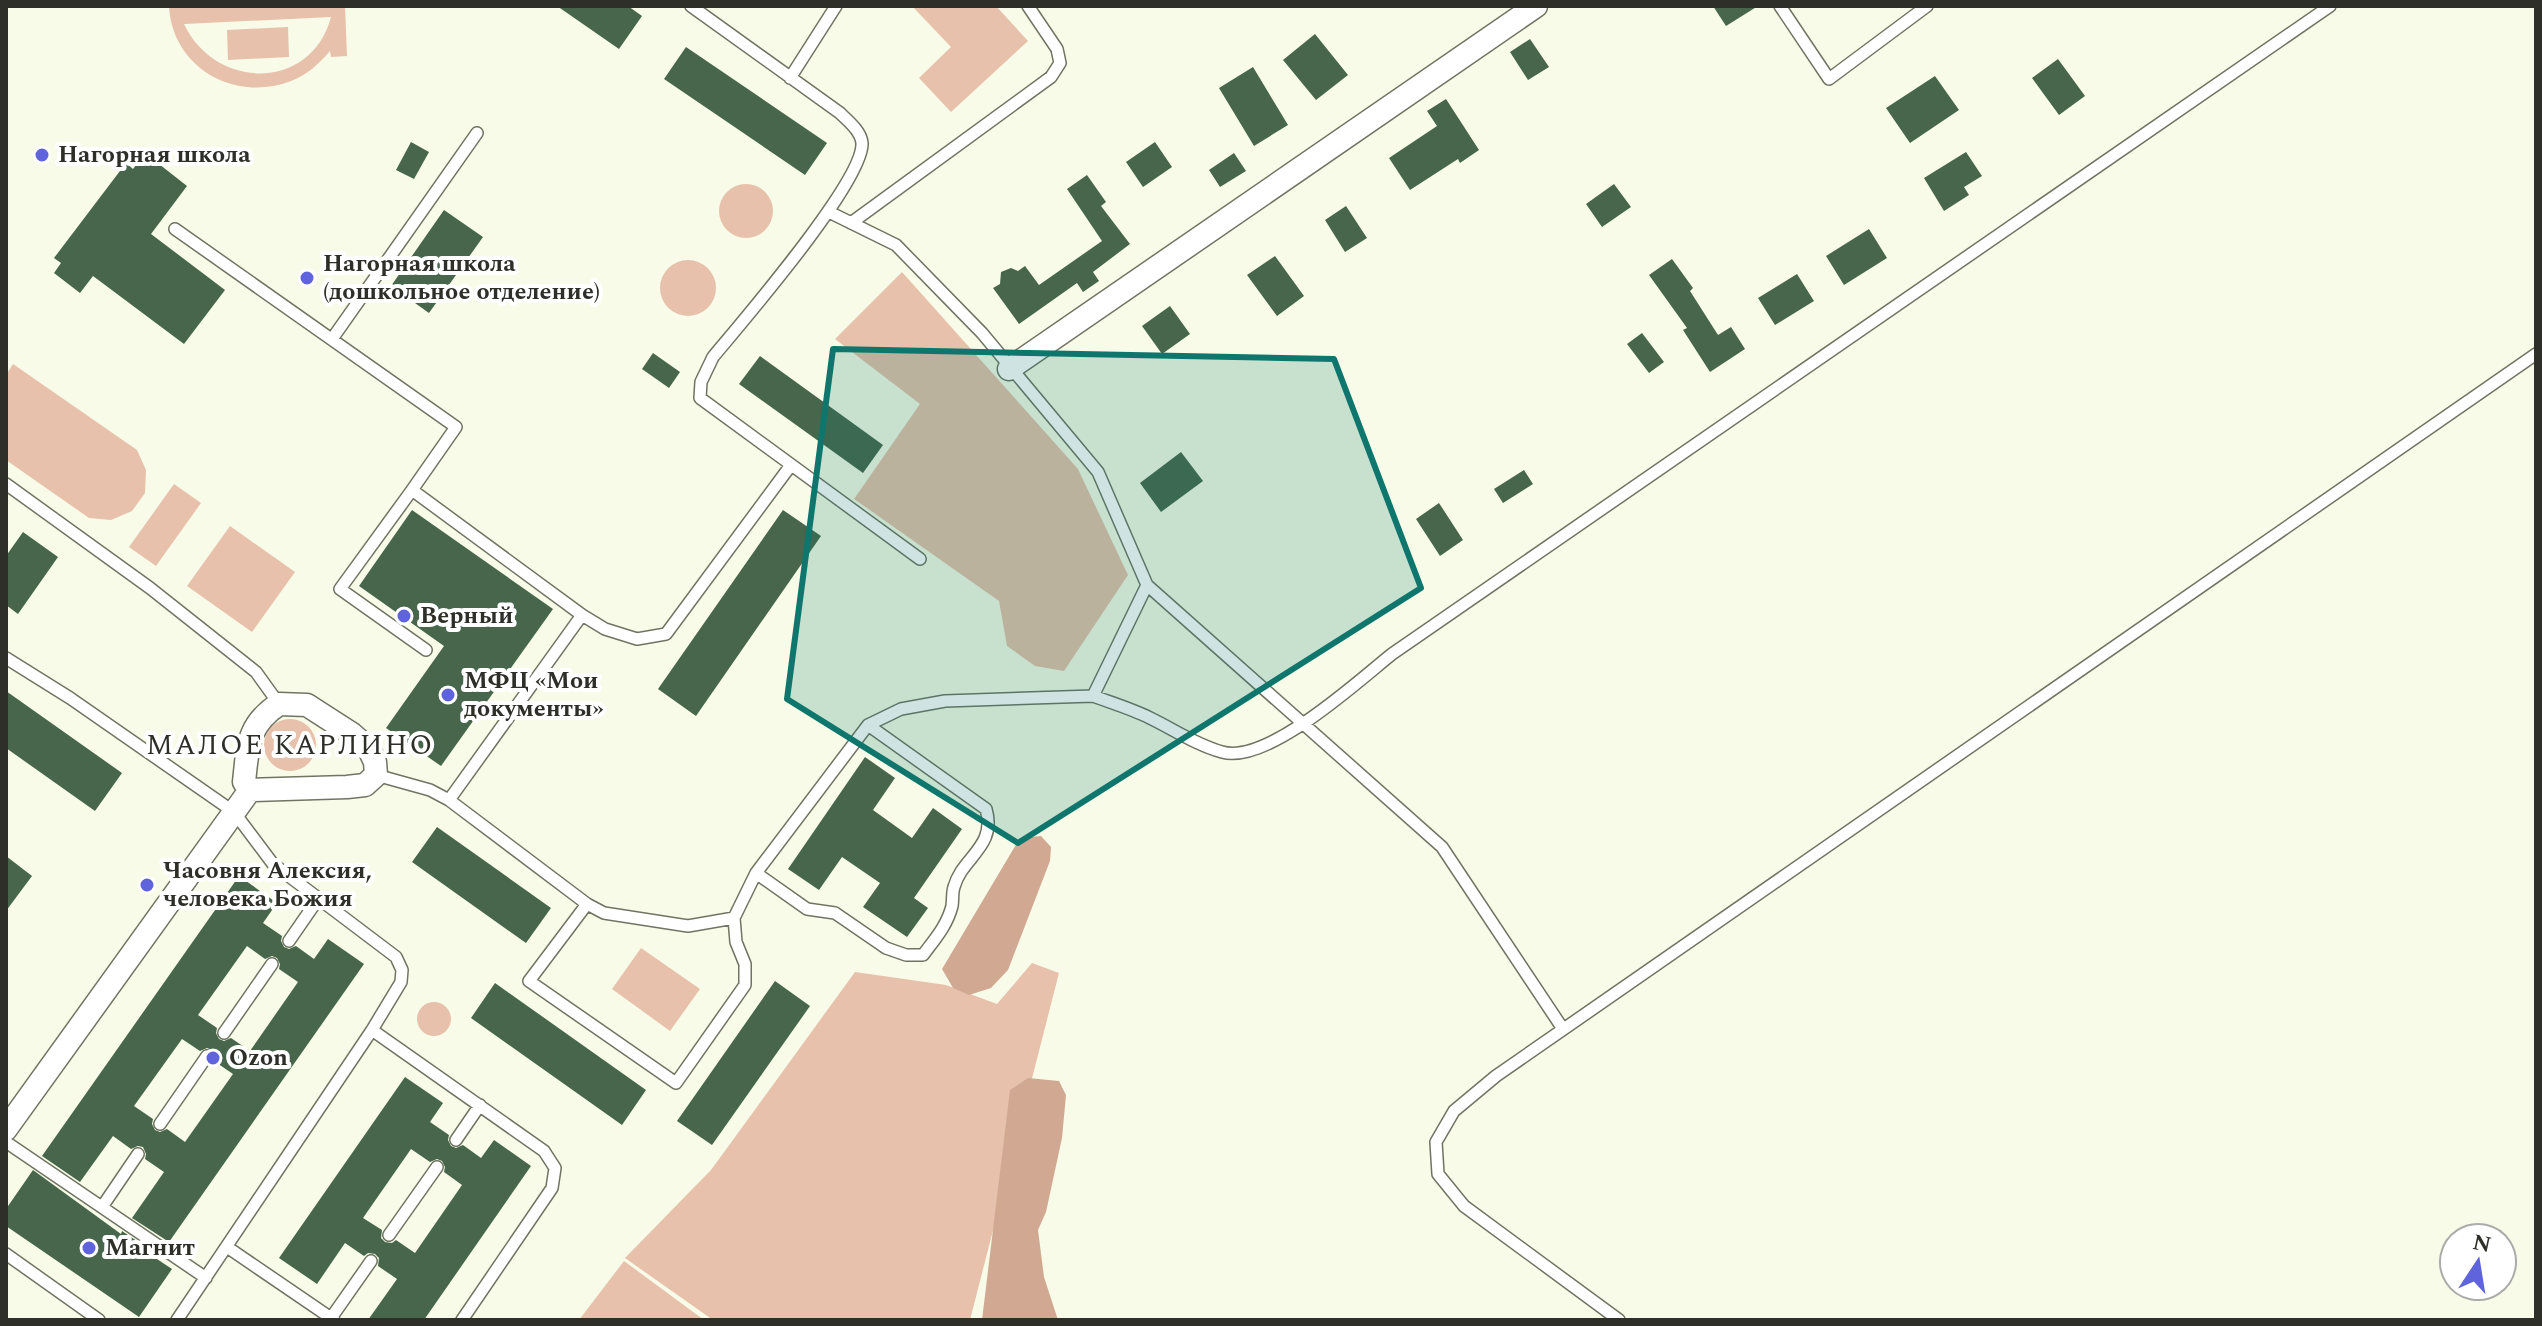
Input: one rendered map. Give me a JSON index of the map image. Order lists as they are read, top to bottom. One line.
{"districts":["МАЛОЕ КАРЛИНО"],"places":["Нагорная школа","Нагорная школа (дошкольное отделение)","Верный","МФЦ «Мои документы»","Часовня Алексия, человека Божия","Ozon","Магнит"],"north":"top"}
